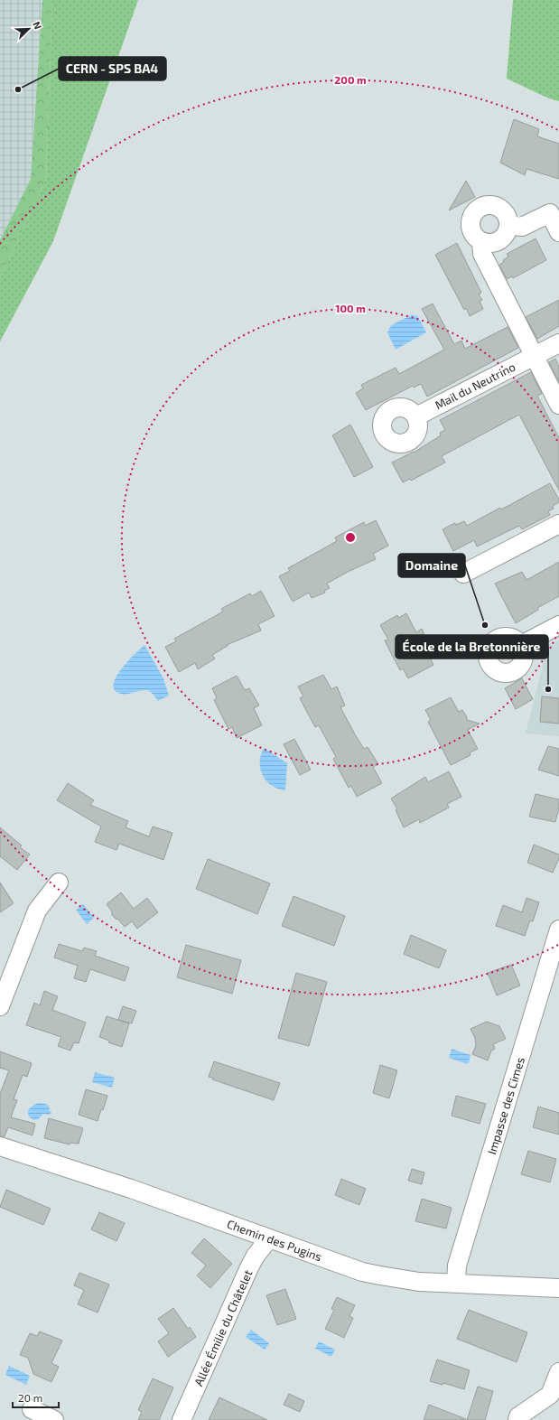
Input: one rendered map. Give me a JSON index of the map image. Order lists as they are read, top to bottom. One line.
{"streets":{"street":["Mail du Neutrino","Impasse des Cimes","Chemin des Pugins","Allée Émilie du Châtelet"]},"crossings":[["Impasse des Cimes","Chemin des Pugins"],["Chemin des Pugins","Allée Émilie du Châtelet"]],"places":["CERN - SPS BA4","Domaine","École de la Bretonnière"],"scale_bar":"20 m","north":"top right","rings":["200 m","100 m"]}
